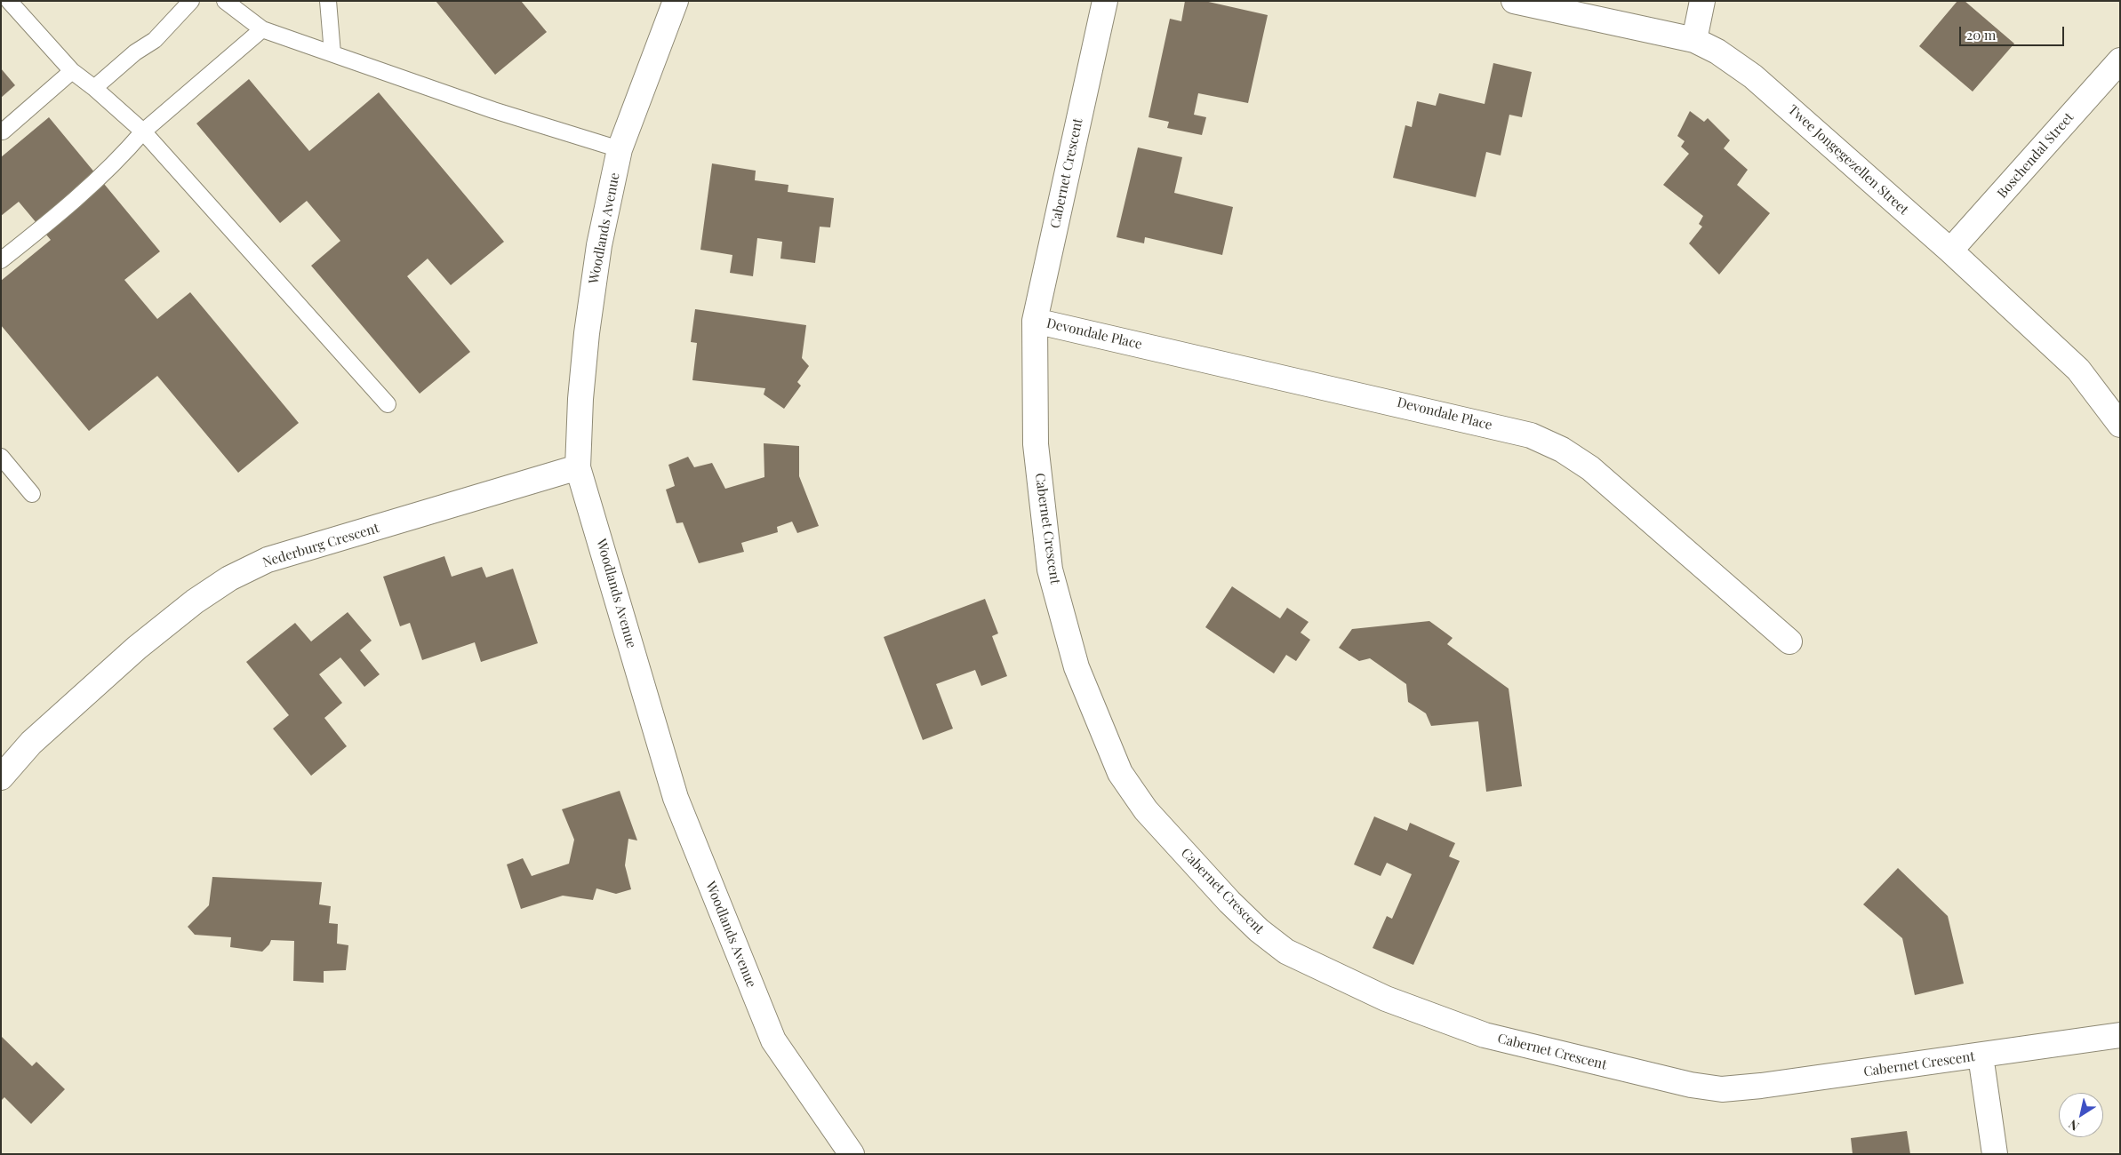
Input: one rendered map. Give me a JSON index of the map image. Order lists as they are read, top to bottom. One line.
{"streets":{"street":["Boschendal Street","Twee Jongegezellen Street","Cabernet Crescent","Woodlands Avenue","Devondale Place","Nederburg Crescent"]},"crossings":[["Boschendal Street","Twee Jongegezellen Street"],["Cabernet Crescent","Devondale Place"],["Woodlands Avenue","Nederburg Crescent"]],"scale_bar":"20 m","north":"bottom left"}
